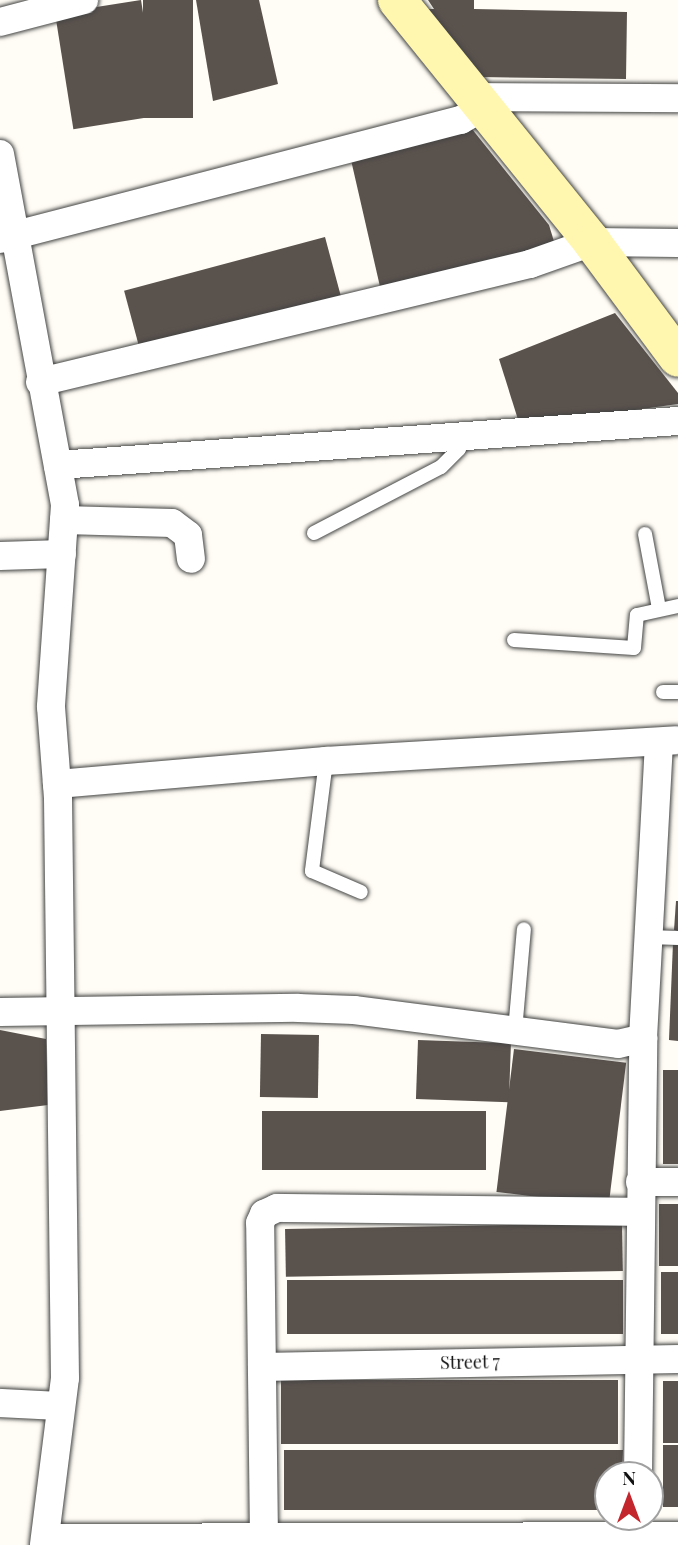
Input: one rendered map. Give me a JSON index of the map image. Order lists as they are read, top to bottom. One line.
{"streets":{"street":["Street 7"]},"north":"top"}
